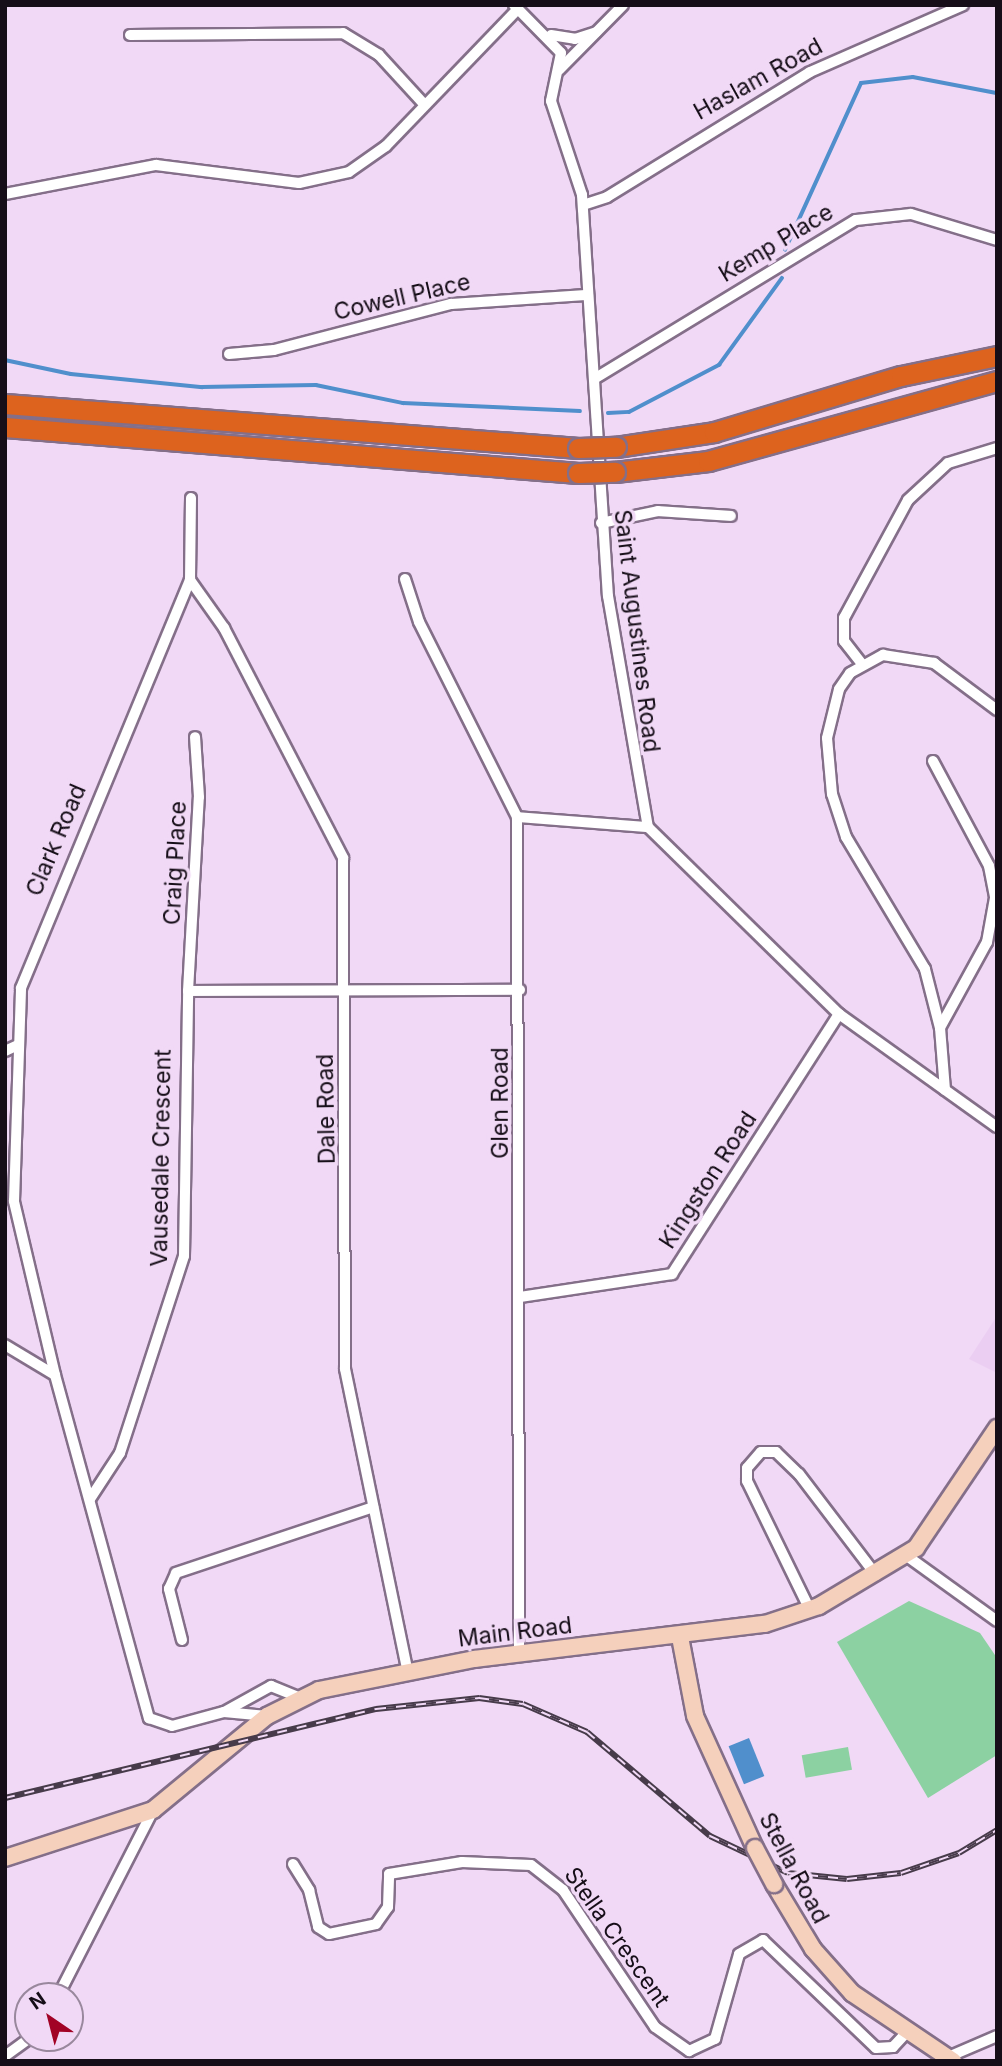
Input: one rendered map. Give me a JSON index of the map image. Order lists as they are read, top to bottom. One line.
{"streets":{"main road":["Main Road","Stella Road"],"street":["Haslam Road","Kemp Place","Cowell Place","Saint Augustines Road","Clark Road","Craig Place","Glen Road","Dale Road","Vausedale Crescent","Kingston Road","Stella Crescent"]},"crossings":[["Haslam Road","Saint Augustines Road"],["Kemp Place","Saint Augustines Road"],["Cowell Place","Saint Augustines Road"],["Clark Road","Dale Road"],["Clark Road","Vausedale Crescent"],["Craig Place","Vausedale Crescent"],["Glen Road","Kingston Road"],["Glen Road","Main Road"],["Dale Road","Main Road"],["Main Road","Stella Road"],["Stella Road","Stella Crescent"]],"north":"top left"}
